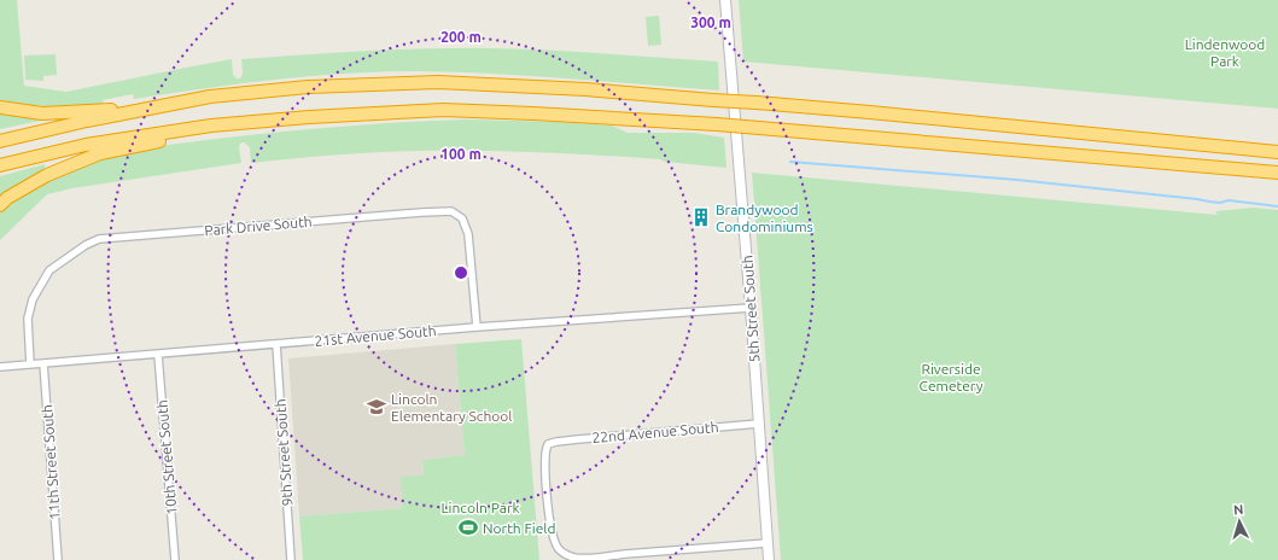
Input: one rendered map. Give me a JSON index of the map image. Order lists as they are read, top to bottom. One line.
{"streets":{"street":["Park Drive South","5th Street South","21st Avenue South","22nd Avenue South","9th Street South","10th Street South","11th Street South"]},"crossings":[["Park Drive South","21st Avenue South"],["5th Street South","21st Avenue South"],["5th Street South","22nd Avenue South"],["21st Avenue South","9th Street South"],["21st Avenue South","10th Street South"],["21st Avenue South","11th Street South"]],"parks":["Lindenwood Park","Riverside Cemetery","Lincoln Park"],"places":{"building":["Brandywood Condominiums"],"school or university":["Lincoln Elementary School"],"sports":["North Field"]},"north":"top","rings":["300 m","200 m","100 m"]}
